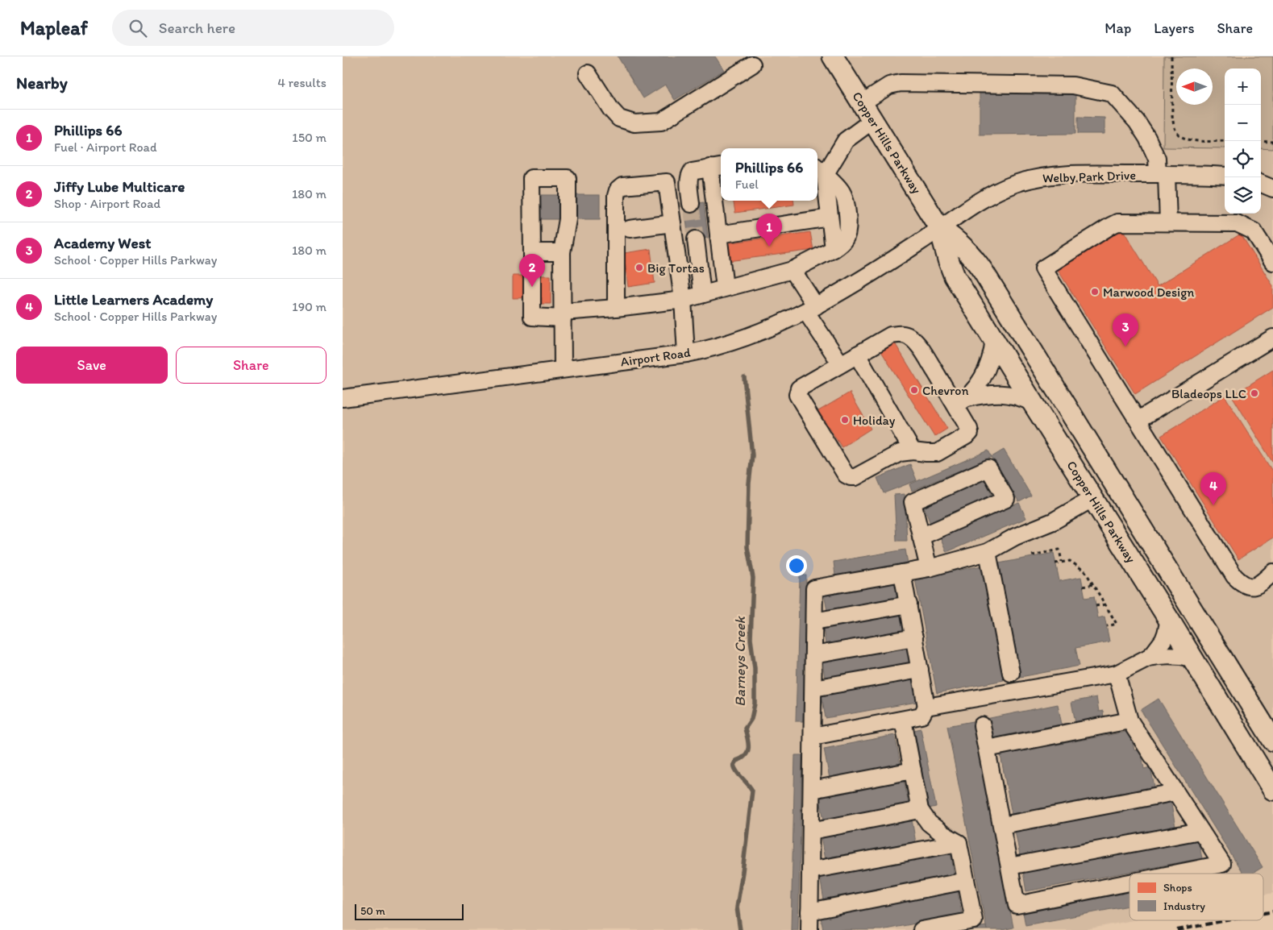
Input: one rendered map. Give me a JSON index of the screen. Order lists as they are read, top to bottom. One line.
{"streets":{"main road":["Copper Hills Parkway"],"street":["Welby Park Drive","Airport Road"]},"crossings":[["Copper Hills Parkway","Welby Park Drive"],["Copper Hills Parkway","Airport Road"],["Welby Park Drive","Airport Road"]],"water":["Barneys Creek"],"places":["Big Tortas","Marwood Design","Chevron","Bladeops LLC","Holiday"],"legend":["Shops","Industry"],"scale_bar":"50 m","north":"left","page":{"header":"Mapleaf","search":"Search here","nav":["Map","Layers","Share"],"heading":["Nearby","4 results"],"map_buttons":["+","−"],"list":[{"mark":"1","name":"Phillips 66","note":"Fuel · Airport Road","value":"150 m"},{"mark":"2","name":"Jiffy Lube Multicare","note":"Shop · Airport Road","value":"180 m"},{"mark":"3","name":"Academy West","note":"School · Copper Hills Parkway","value":"180 m"},{"mark":"4","name":"Little Learners Academy","note":"School · Copper Hills Parkway","value":"190 m"}],"popup":["Phillips 66","Fuel"],"pins":["1","2","3","4"],"buttons":["Save","Share"],"scale":"50 m"}}
